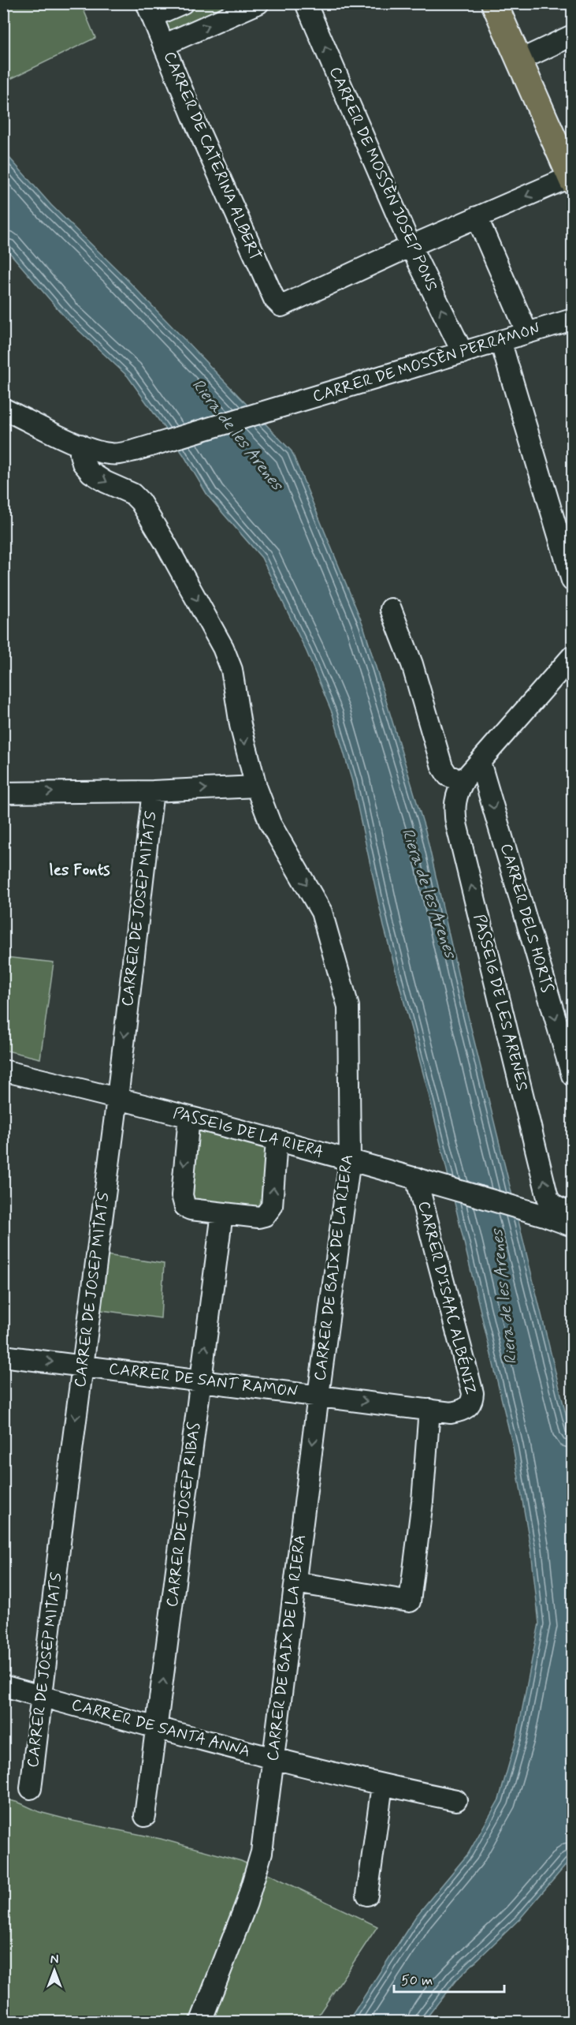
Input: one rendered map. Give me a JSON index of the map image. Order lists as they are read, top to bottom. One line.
{"streets":{"street":["CARRER DE CATERINA ALBERT","CARRER DE MOSSÈN JOSEP PONS","CARRER DE MOSSÈN PERRAMON","CARRER DE JOSEP MITATS","CARRER DELS HORTS","PASSEIG DE LES ARENES","PASSEIG DE LA RIERA","CARRER DE BAIX DE LA RIERA","CARRER D'ISAAC ALBÉNIZ","CARRER DE SANT RAMON","CARRER DE JOSEP RIBAS","CARRER DE SANTA ANNA"]},"crossings":[["CARRER DE CATERINA ALBERT","CARRER DE MOSSÈN JOSEP PONS"],["CARRER DE MOSSÈN JOSEP PONS","CARRER DE MOSSÈN PERRAMON"],["CARRER DE MOSSÈN PERRAMON","CARRER DE BAIX DE LA RIERA"],["CARRER DE JOSEP MITATS","PASSEIG DE LA RIERA"],["CARRER DE JOSEP MITATS","CARRER DE SANT RAMON"],["CARRER DE JOSEP MITATS","CARRER DE SANTA ANNA"],["CARRER DELS HORTS","PASSEIG DE LES ARENES"],["PASSEIG DE LA RIERA","CARRER DE BAIX DE LA RIERA"],["PASSEIG DE LA RIERA","CARRER D'ISAAC ALBÉNIZ"],["CARRER DE BAIX DE LA RIERA","CARRER D'ISAAC ALBÉNIZ"],["CARRER DE BAIX DE LA RIERA","CARRER DE SANT RAMON"],["CARRER DE BAIX DE LA RIERA","CARRER DE SANTA ANNA"],["CARRER D'ISAAC ALBÉNIZ","CARRER DE SANT RAMON"],["CARRER DE SANT RAMON","CARRER DE JOSEP RIBAS"],["CARRER DE JOSEP RIBAS","CARRER DE SANTA ANNA"]],"one_way":["CARRER DE JOSEP MITATS","CARRER DELS HORTS","PASSEIG DE LES ARENES","CARRER DE BAIX DE LA RIERA","CARRER DE JOSEP RIBAS"],"districts":["les Fonts"],"water":["Riera de les Arenes"],"scale_bar":"50 m","north":"top"}
